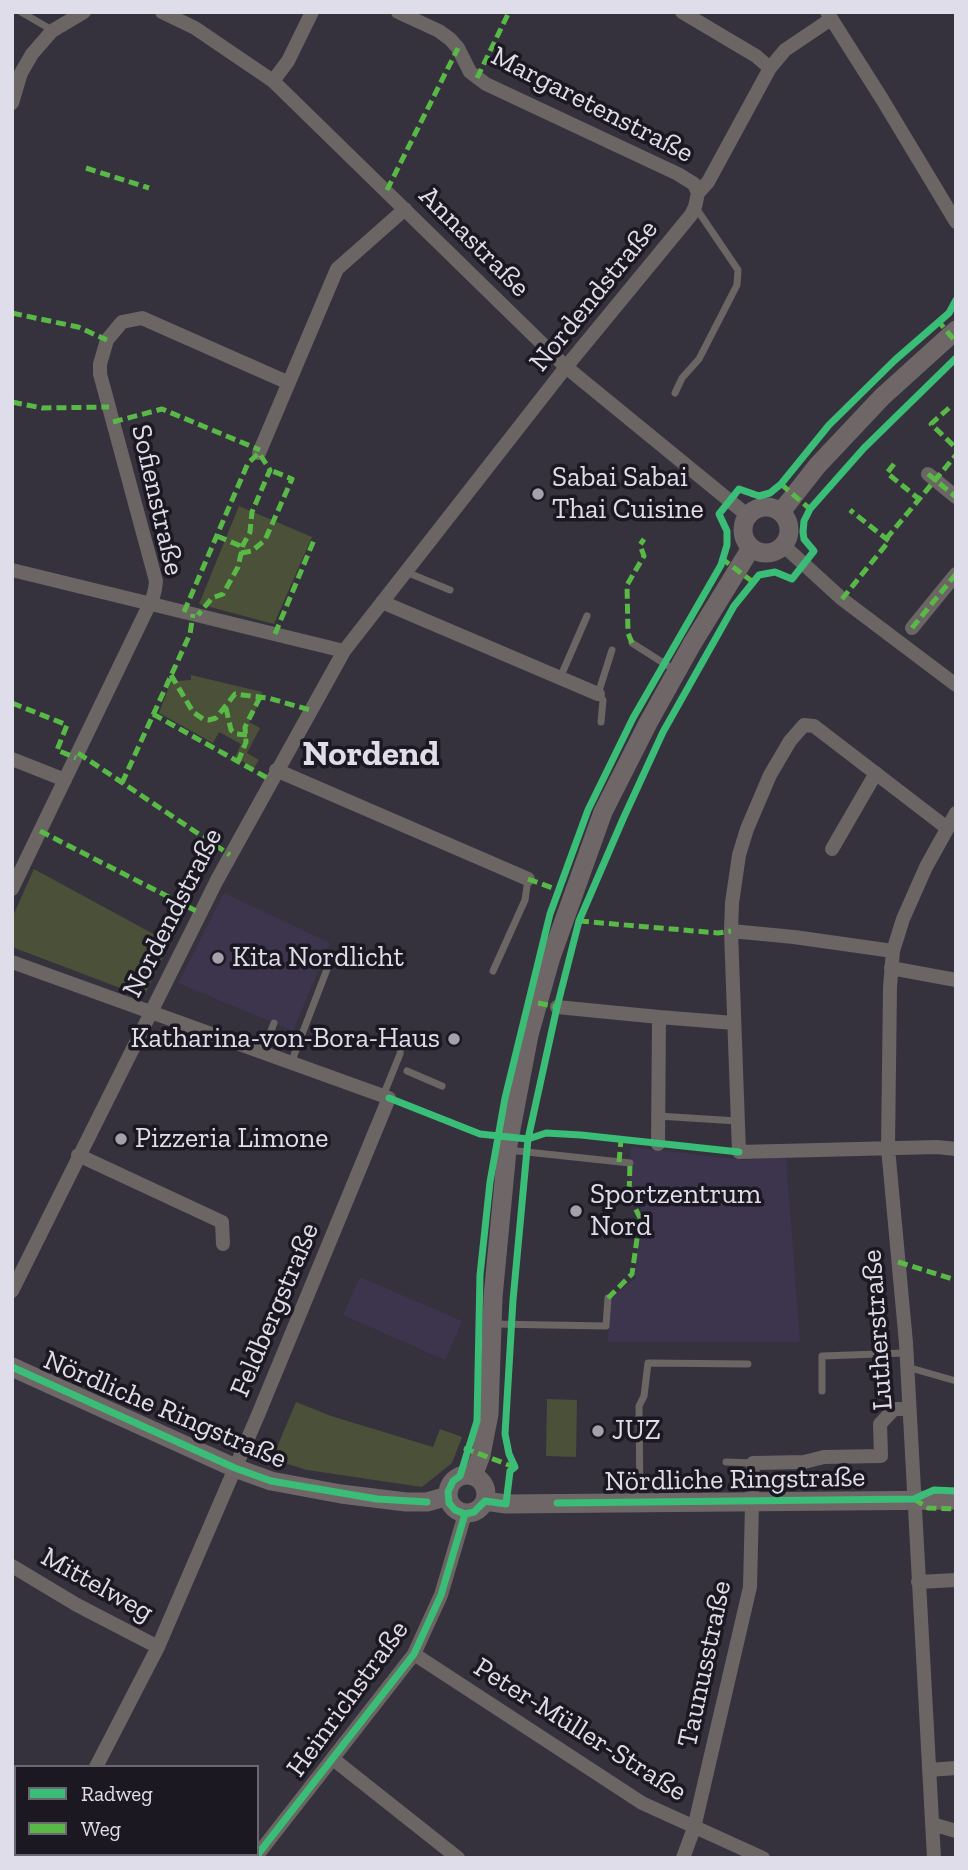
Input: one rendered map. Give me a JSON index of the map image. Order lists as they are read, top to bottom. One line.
{"streets":{"street":["Margaretenstraße","Annastraße","Nordendstraße","Sofienstraße","Feldbergstraße","Lutherstraße","Nördliche Ringstraße","Mittelweg","Taunusstraße","Heinrichstraße","Peter-Müller-Straße"]},"crossings":[["Margaretenstraße","Nordendstraße"],["Annastraße","Nordendstraße"],["Feldbergstraße","Nördliche Ringstraße"],["Feldbergstraße","Mittelweg"],["Lutherstraße","Nördliche Ringstraße"],["Nördliche Ringstraße","Taunusstraße"],["Nördliche Ringstraße","Heinrichstraße"],["Taunusstraße","Peter-Müller-Straße"],["Heinrichstraße","Peter-Müller-Straße"]],"districts":["Nordend"],"places":["Sabai Sabai Thai Cuisine","Kita Nordlicht","Katharina-von-Bora-Haus","Pizzeria Limone","Sportzentrum Nord","JUZ"],"legend":["Radweg","Weg"]}
